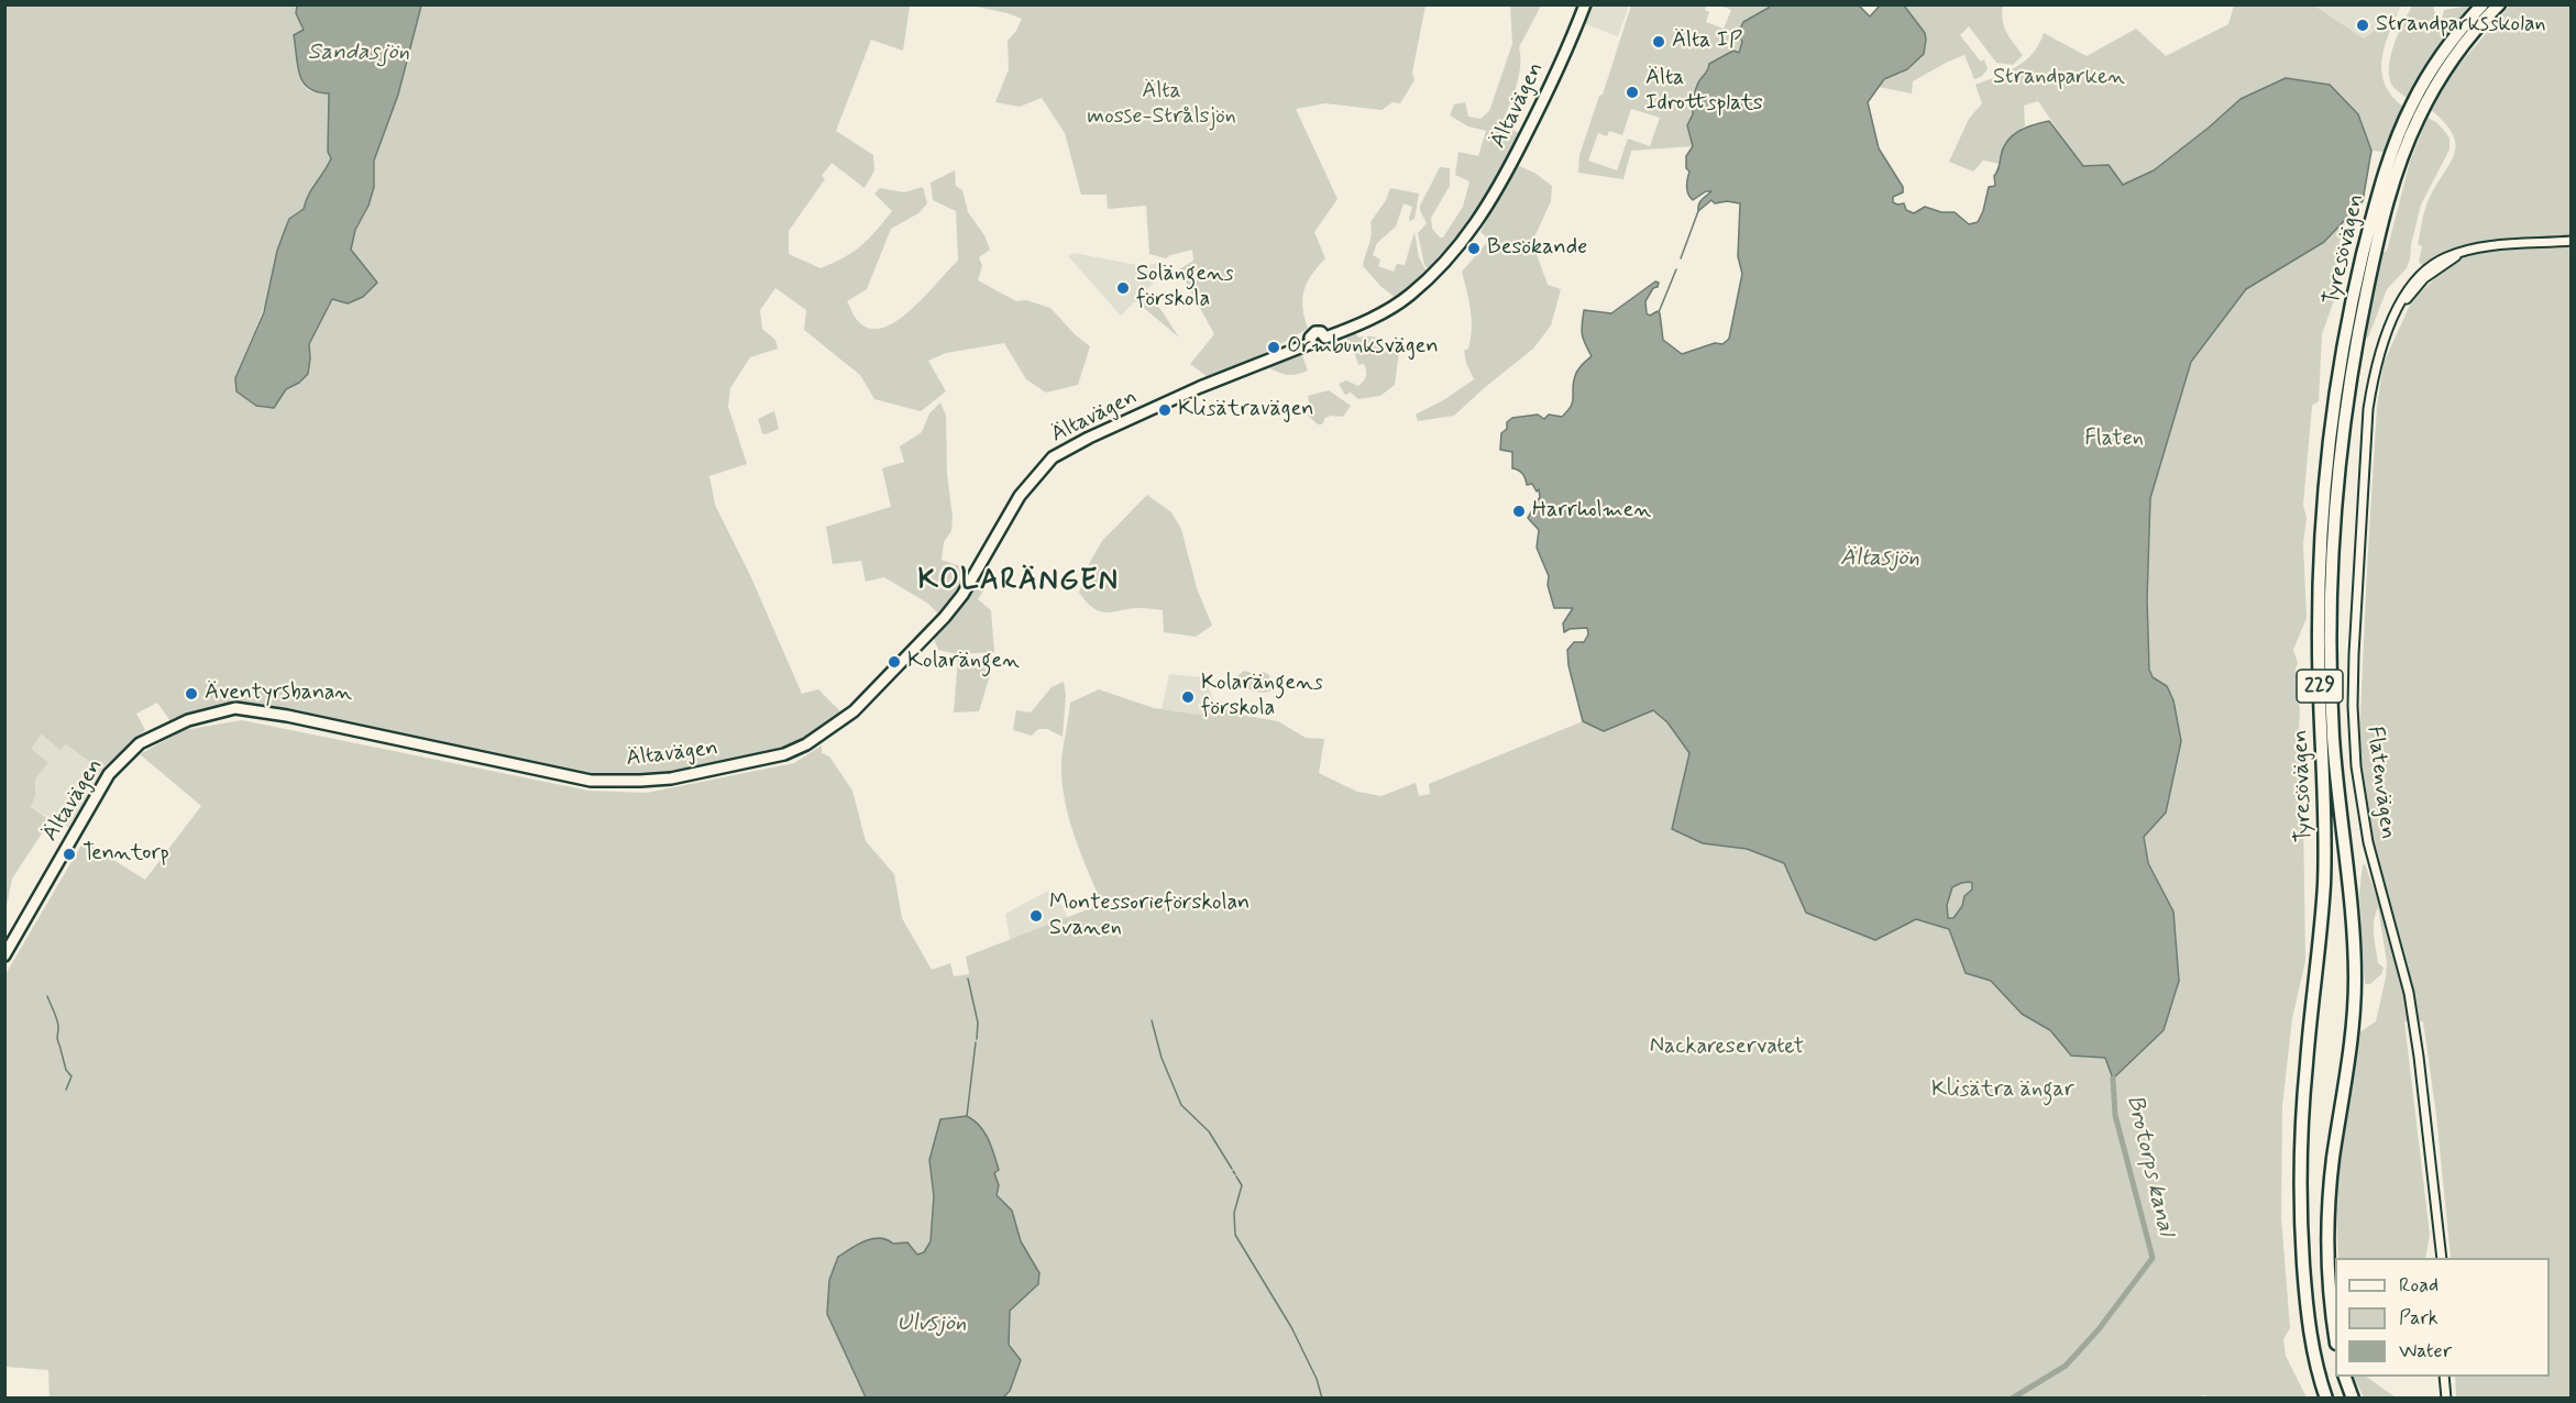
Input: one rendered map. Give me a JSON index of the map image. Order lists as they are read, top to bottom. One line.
{"streets":{"highway":["Tyresövägen","229"],"main road":["Ältavägen"],"street":["Flatenvägen"]},"districts":["KOLARÄNGEN"],"water":["Sandasjön","Ältasjön","Brotorps kanal","Ulvsjön"],"parks":["Strandparken","Älta mosse-Strålsjön","Flaten","Nackareservatet","Klisätra ängar"],"places":["Strandparksskolan","Älta IP","Älta Idrottsplats","Besökande","Solängens förskola","Ormbunksvägen","Klisätravägen","Harrholmen","Kolarängen","Äventyrsbanan","Kolarängens förskola","Tenntorp","Montessorieförskolan Svanen"],"legend":["Road","Park","Water"]}
